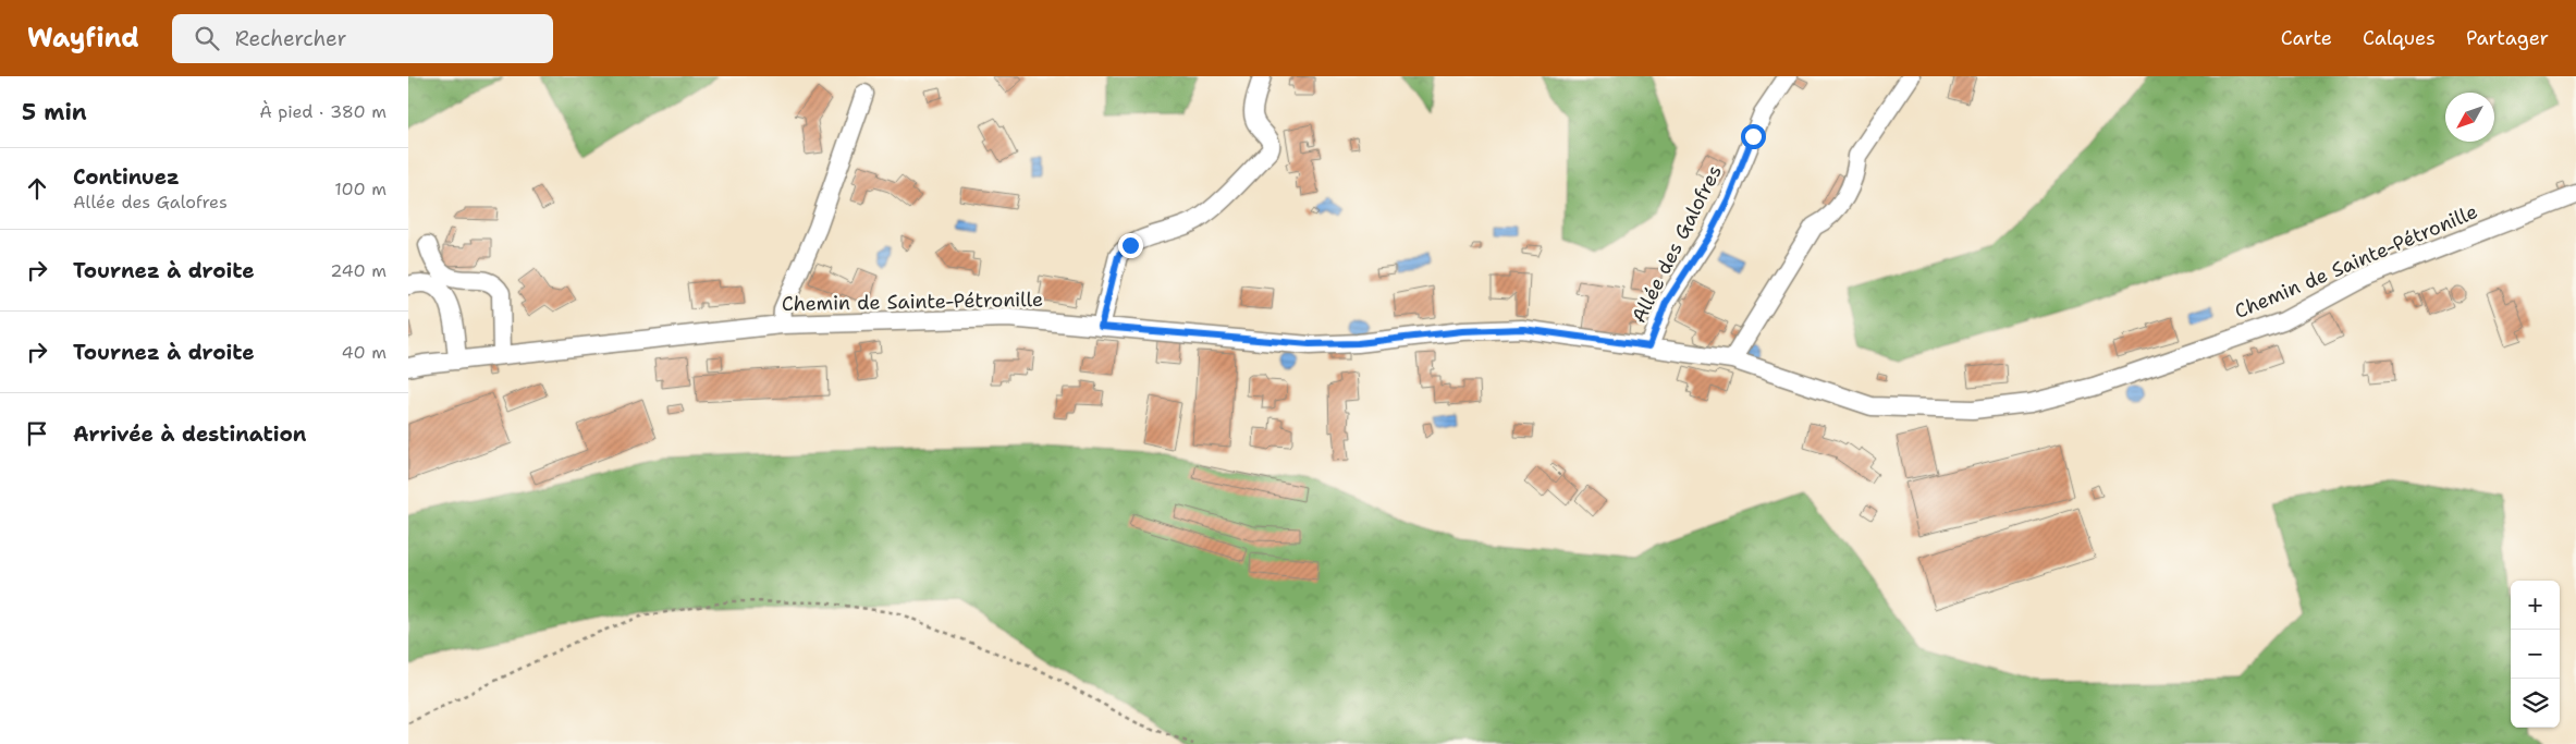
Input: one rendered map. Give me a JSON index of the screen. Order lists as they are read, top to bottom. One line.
{"streets":{"street":["Allée des Galofres","Chemin de Sainte-Pétronille"]},"crossings":[["Allée des Galofres","Chemin de Sainte-Pétronille"]],"north":"bottom left","page":{"header":"Wayfind","search":"Rechercher","nav":["Carte","Calques","Partager"],"heading":["5 min","À pied · 380 m"],"list":[["Continuez","Allée des Galofres","100 m"],["Tournez à droite","240 m"],["Tournez à droite","40 m"],"Arrivée à destination"],"map_buttons":["+","−"]}}
